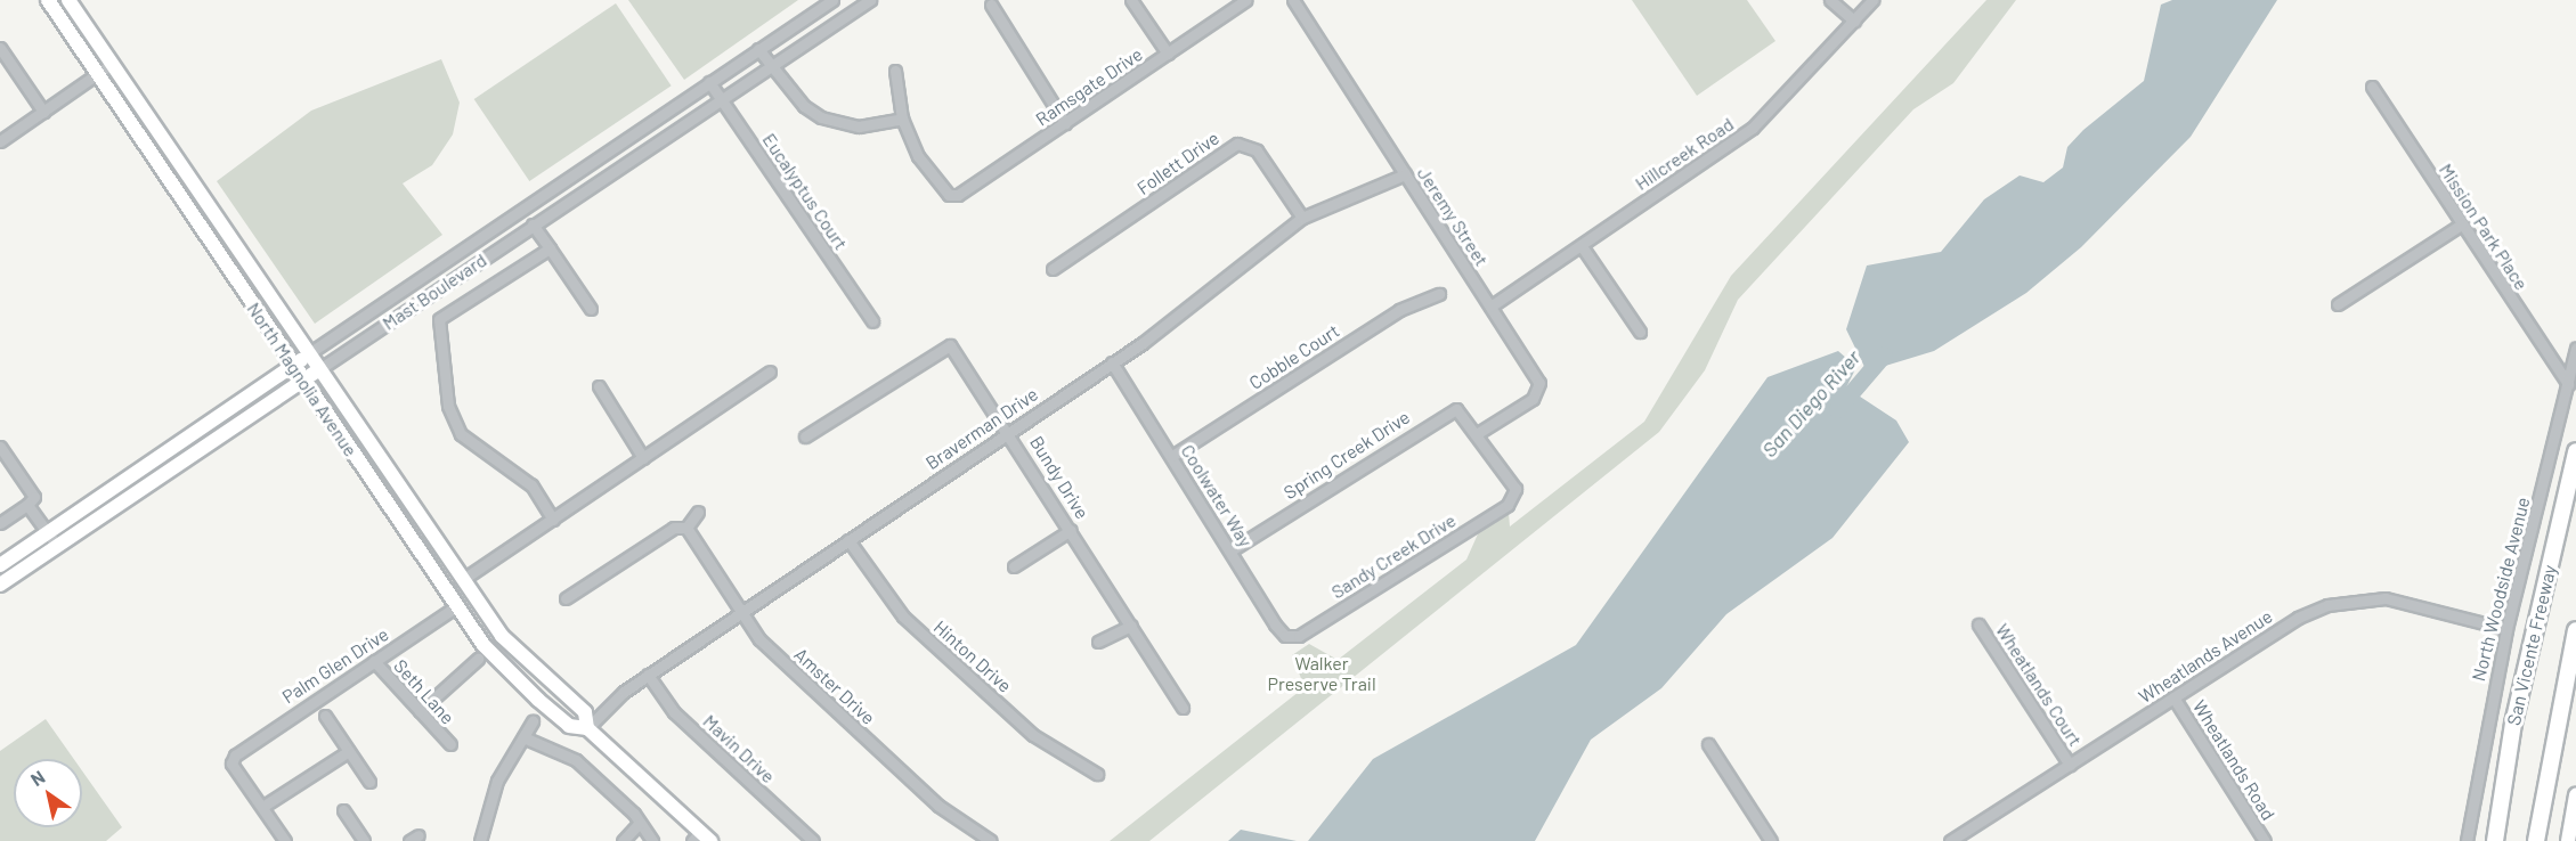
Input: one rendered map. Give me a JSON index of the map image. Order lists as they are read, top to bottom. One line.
{"streets":{"highway":["San Vicente Freeway"],"main road":["Mast Boulevard","North Magnolia Avenue"],"street":["Ramsgate Drive","Hillcreek Road","Follett Drive","Eucalyptus Court","Jeremy Street","Mission Park Place","Cobble Court","Braverman Drive","Spring Creek Drive","Bundy Drive","Coolwater Way","Sandy Creek Drive","North Woodside Avenue","Hinton Drive","Wheatlands Avenue","Palm Glen Drive","Wheatlands Court","Amster Drive","Seth Lane","Mavin Drive","Wheatlands Road"]},"crossings":[["Hillcreek Road","Jeremy Street"],["Follett Drive","Braverman Drive"],["Eucalyptus Court","Mast Boulevard"],["Jeremy Street","Braverman Drive"],["Jeremy Street","Spring Creek Drive"],["Jeremy Street","Sandy Creek Drive"],["Mission Park Place","North Woodside Avenue"],["Mast Boulevard","North Magnolia Avenue"],["Cobble Court","Coolwater Way"],["North Magnolia Avenue","Braverman Drive"],["North Magnolia Avenue","Palm Glen Drive"],["Braverman Drive","Bundy Drive"],["Braverman Drive","Coolwater Way"],["Braverman Drive","Hinton Drive"],["Braverman Drive","Amster Drive"],["Braverman Drive","Mavin Drive"],["Spring Creek Drive","Coolwater Way"],["Spring Creek Drive","Sandy Creek Drive"],["Coolwater Way","Sandy Creek Drive"],["North Woodside Avenue","Wheatlands Avenue"],["Wheatlands Avenue","Wheatlands Court"],["Wheatlands Avenue","Wheatlands Road"],["Palm Glen Drive","Seth Lane"]],"water":["San Diego River"],"parks":["Walker Preserve Trail"],"north":"top left"}
